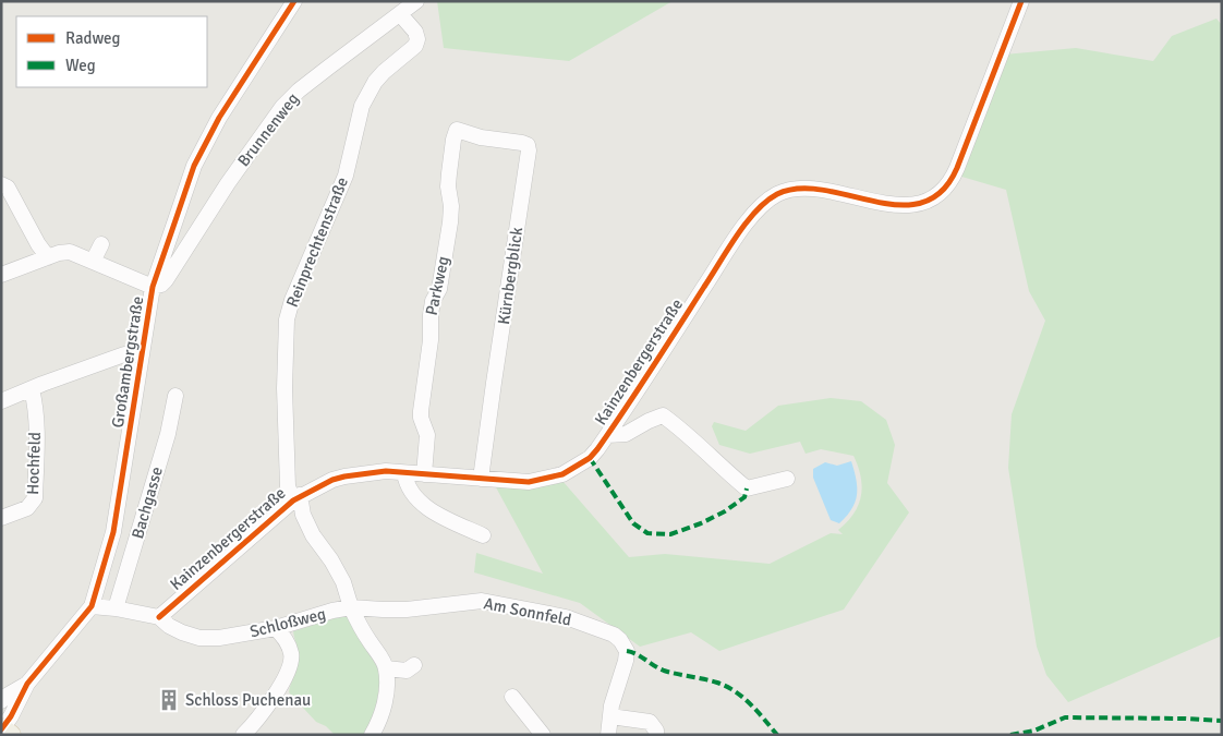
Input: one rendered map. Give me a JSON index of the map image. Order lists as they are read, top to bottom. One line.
{"streets":{"street":["Brunnenweg","Reinprechtenstraße","Kürnbergblick","Parkweg","Großambergstraße","Kainzenbergerstraße","Hochfeld","Bachgasse","Am Sonnfeld","Schloßweg"]},"crossings":[["Brunnenweg","Reinprechtenstraße"],["Brunnenweg","Großambergstraße"],["Reinprechtenstraße","Kainzenbergerstraße"],["Reinprechtenstraße","Am Sonnfeld"],["Reinprechtenstraße","Schloßweg"],["Kürnbergblick","Parkweg"],["Kürnbergblick","Kainzenbergerstraße"],["Parkweg","Kainzenbergerstraße"],["Großambergstraße","Schloßweg"],["Kainzenbergerstraße","Schloßweg"],["Bachgasse","Schloßweg"],["Am Sonnfeld","Schloßweg"]],"places":{"building":["Schloss Puchenau"]},"legend":["Radweg","Weg"]}
